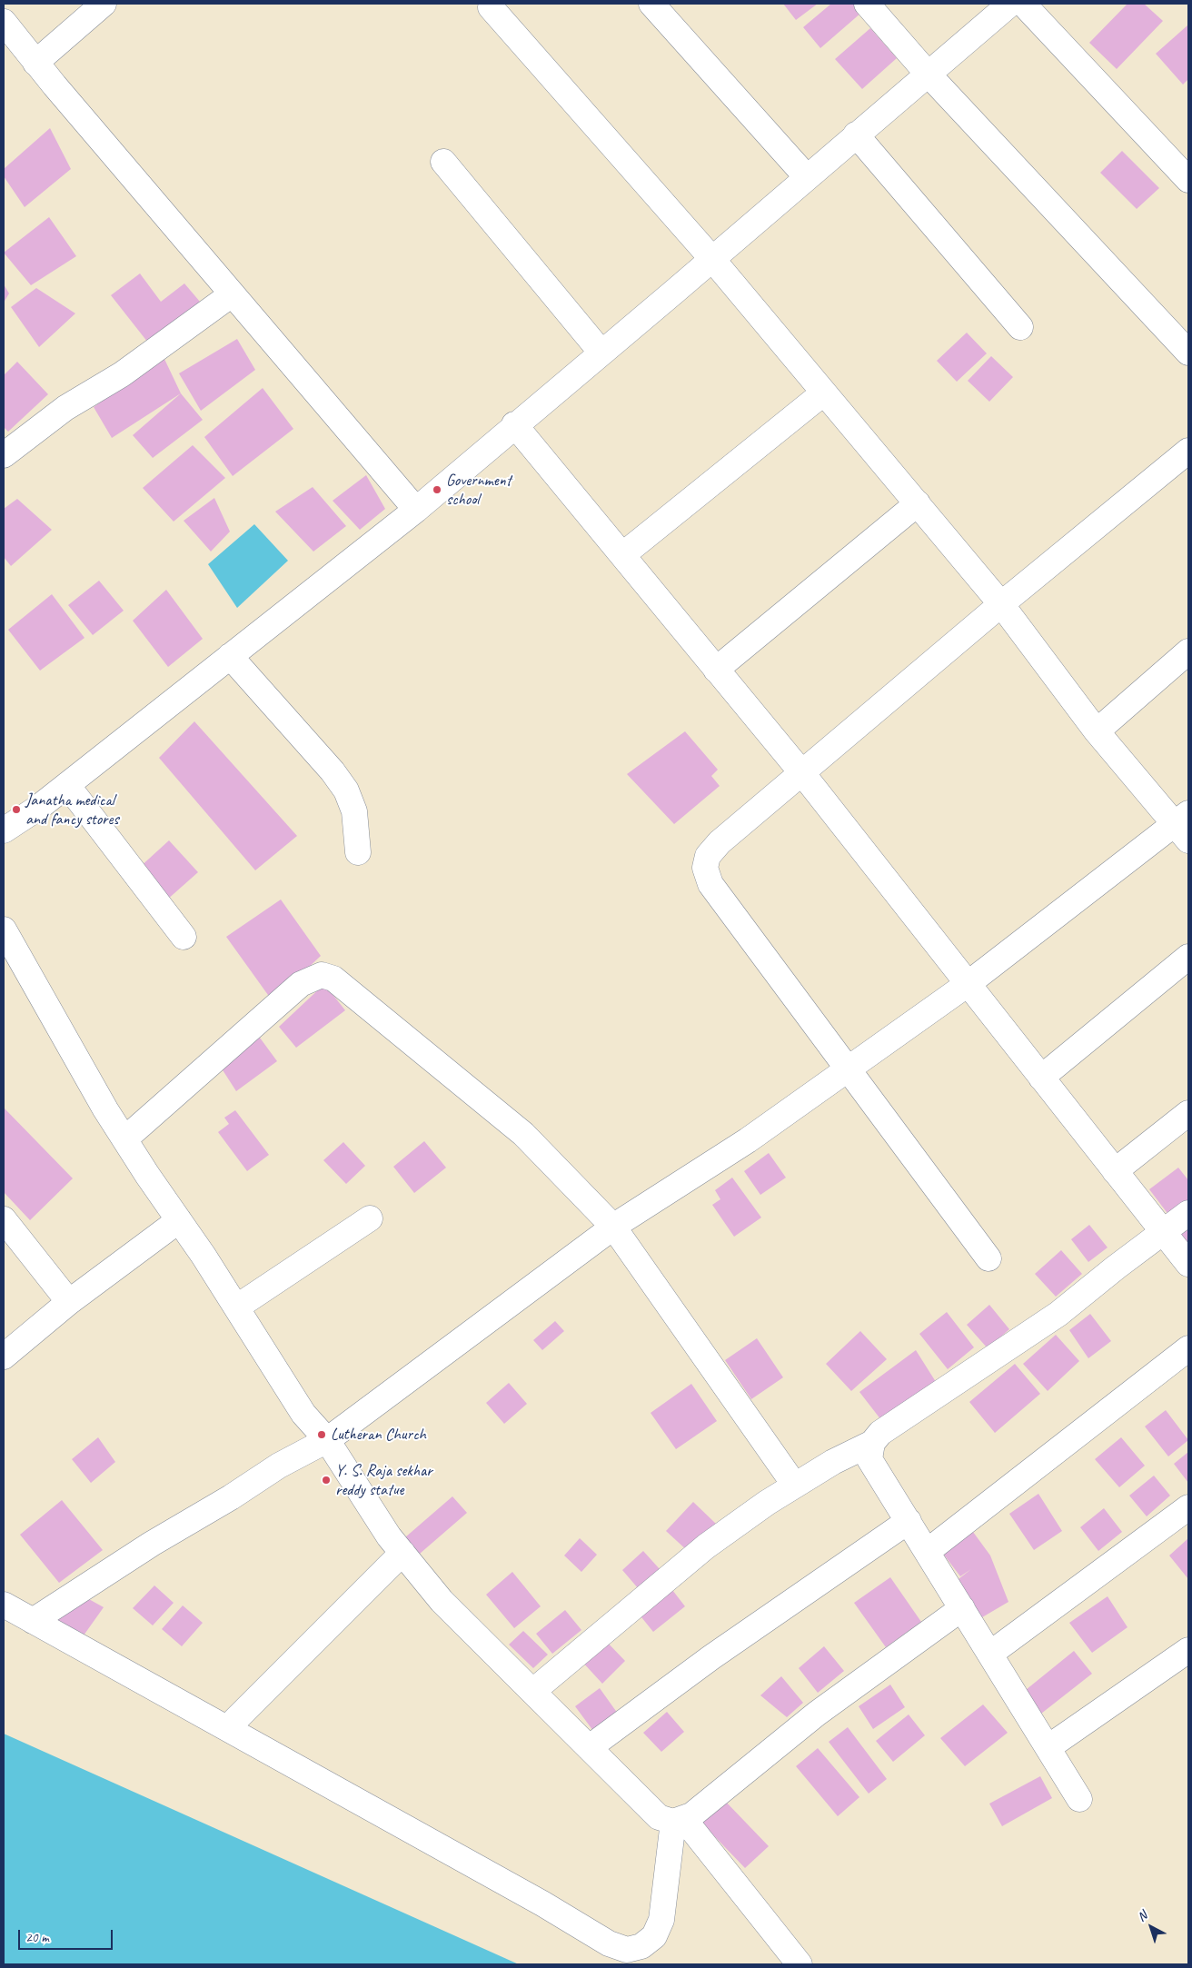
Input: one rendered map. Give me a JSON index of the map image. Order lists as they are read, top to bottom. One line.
{"places":["Government school","Janatha medical and fancy stores","Lutheran Church","Y. S. Raja sekhar reddy statue"],"scale_bar":"20 m","north":"top left"}
